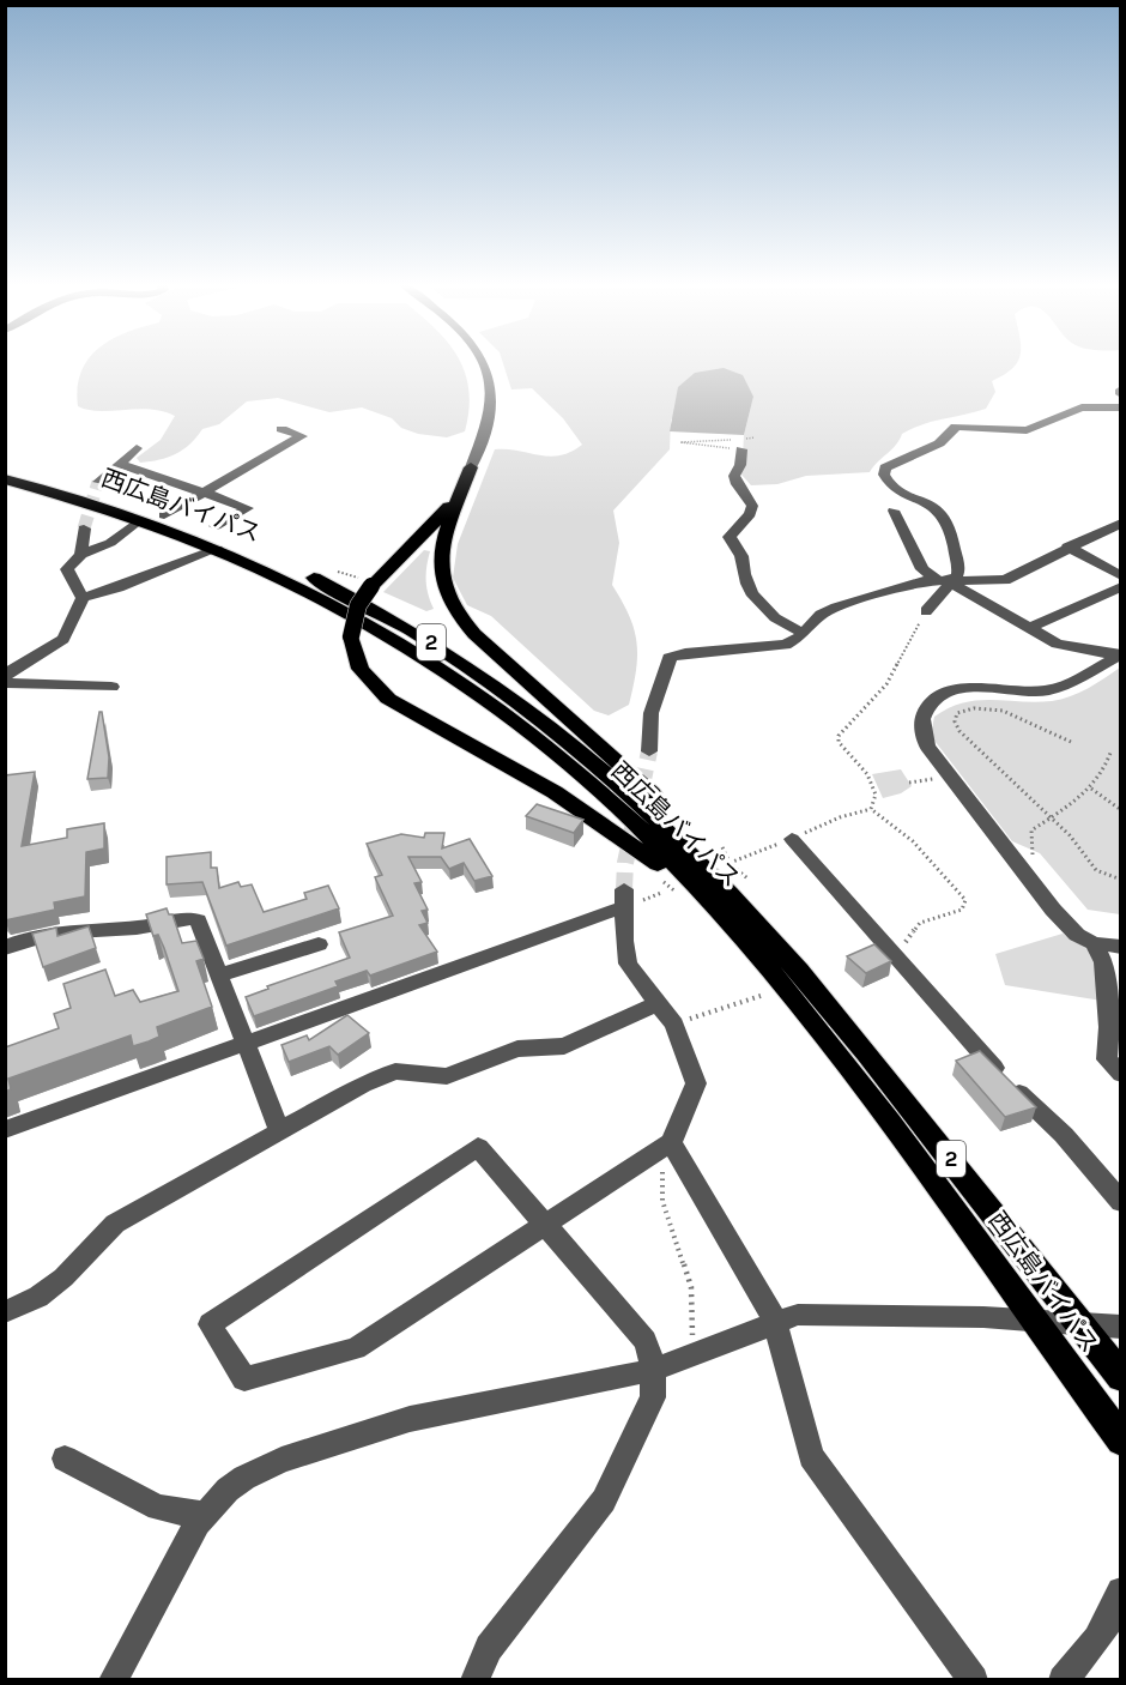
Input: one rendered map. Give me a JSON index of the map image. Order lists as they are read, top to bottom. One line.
{"streets":{"highway":["西広島バイパス","2"]}}
